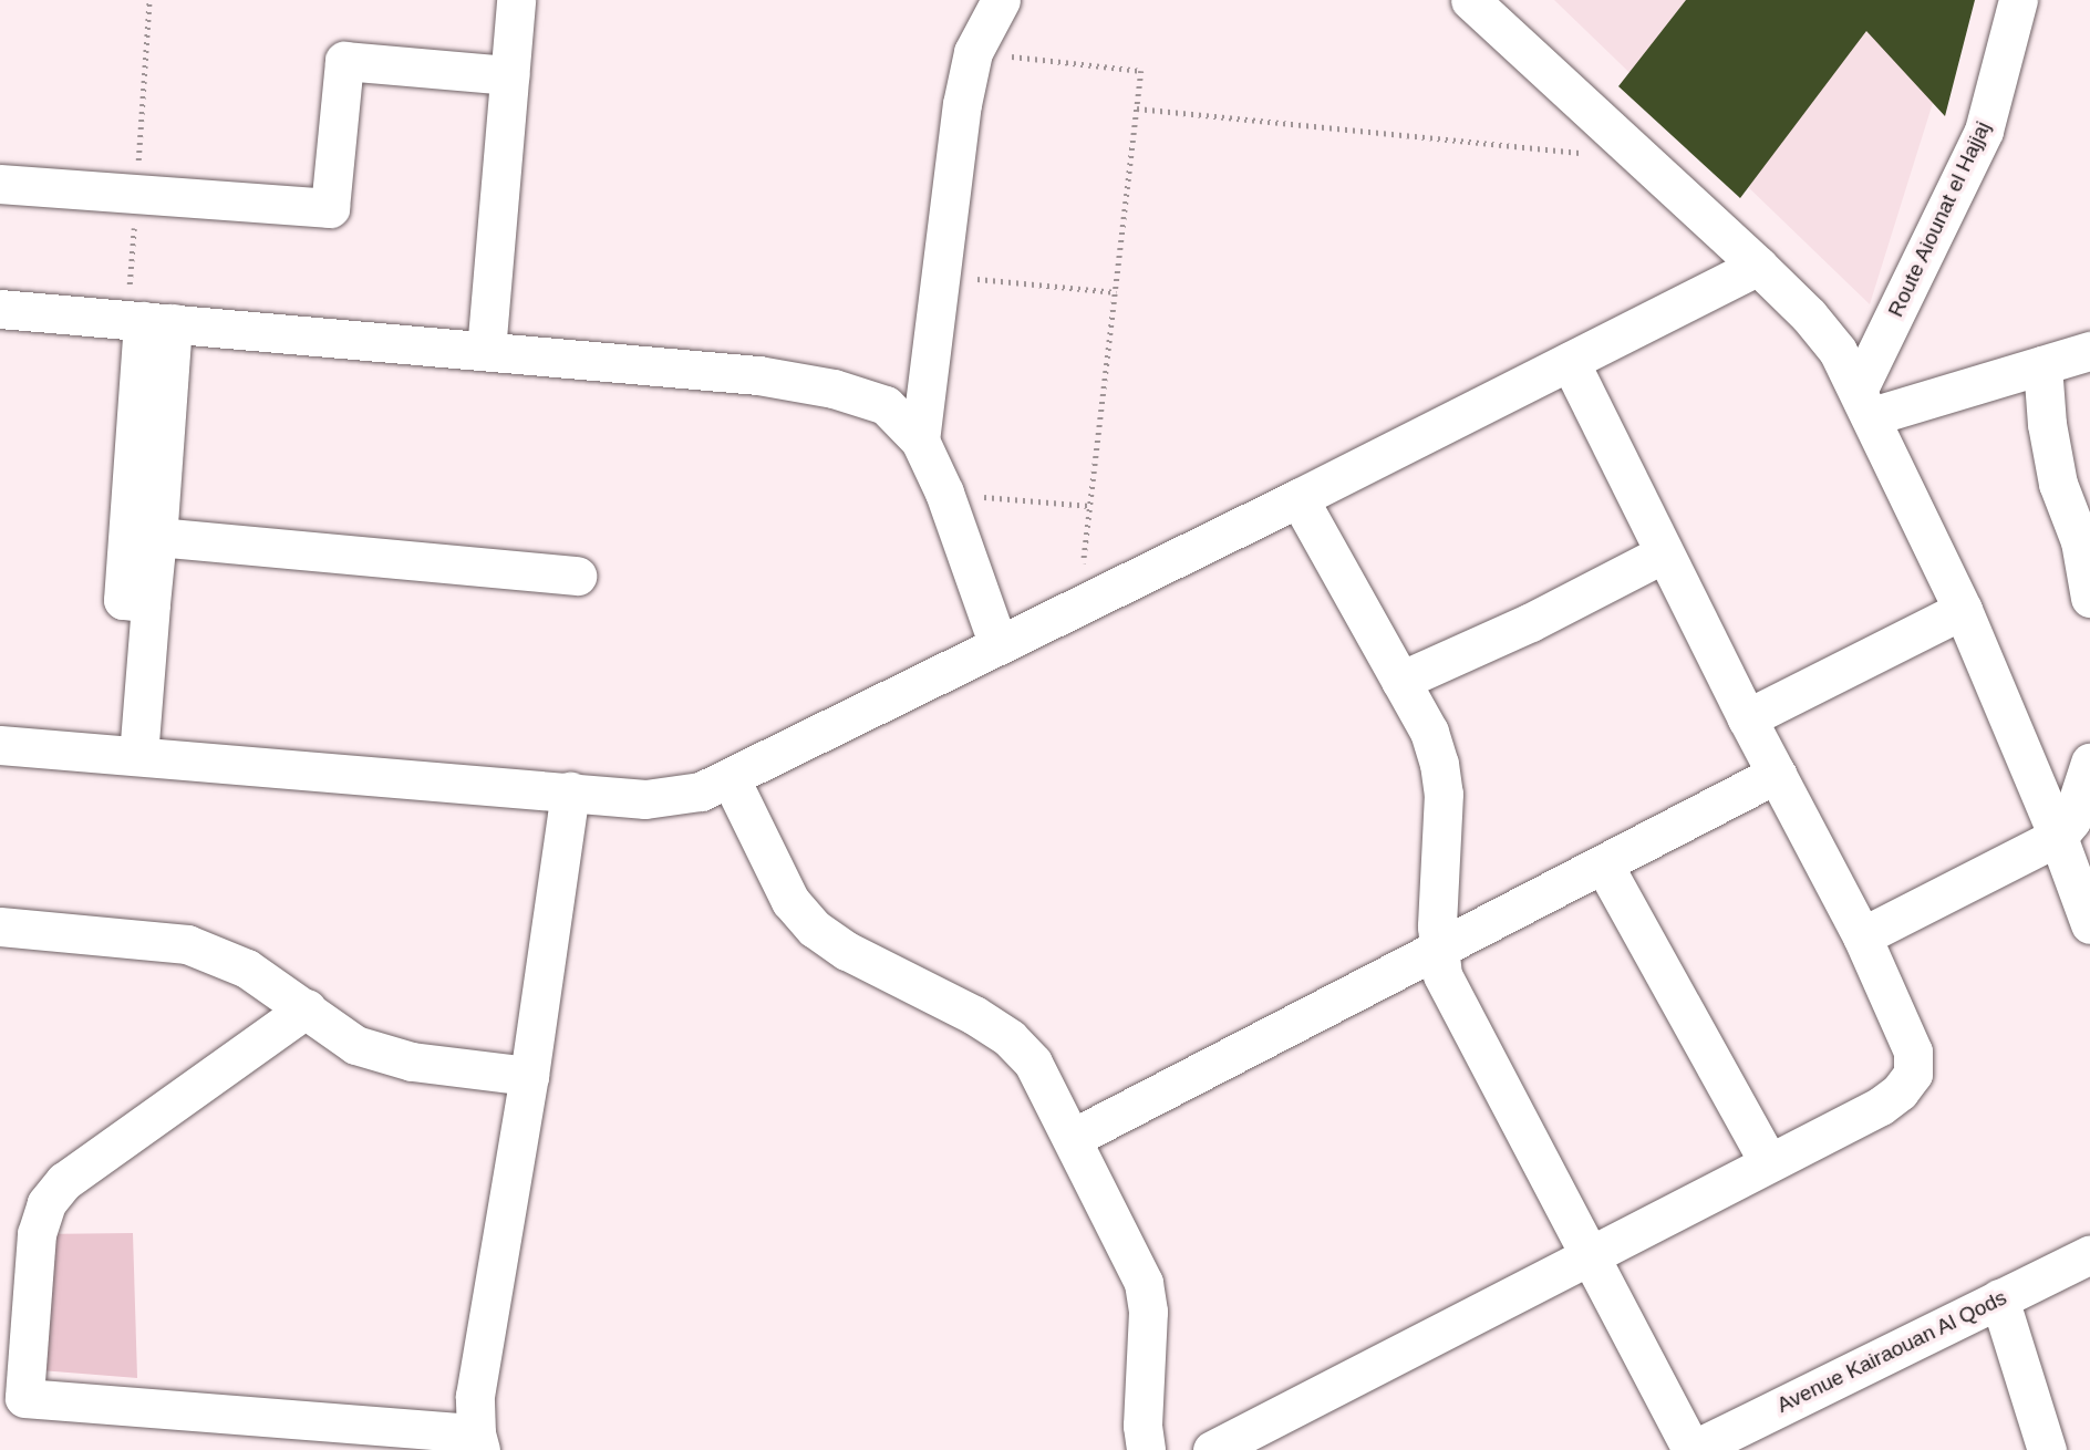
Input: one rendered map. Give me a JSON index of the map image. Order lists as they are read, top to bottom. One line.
{"streets":{"street":["Route Aiounat el Hajjaj","Avenue Kairaouan Al Qods"]}}
